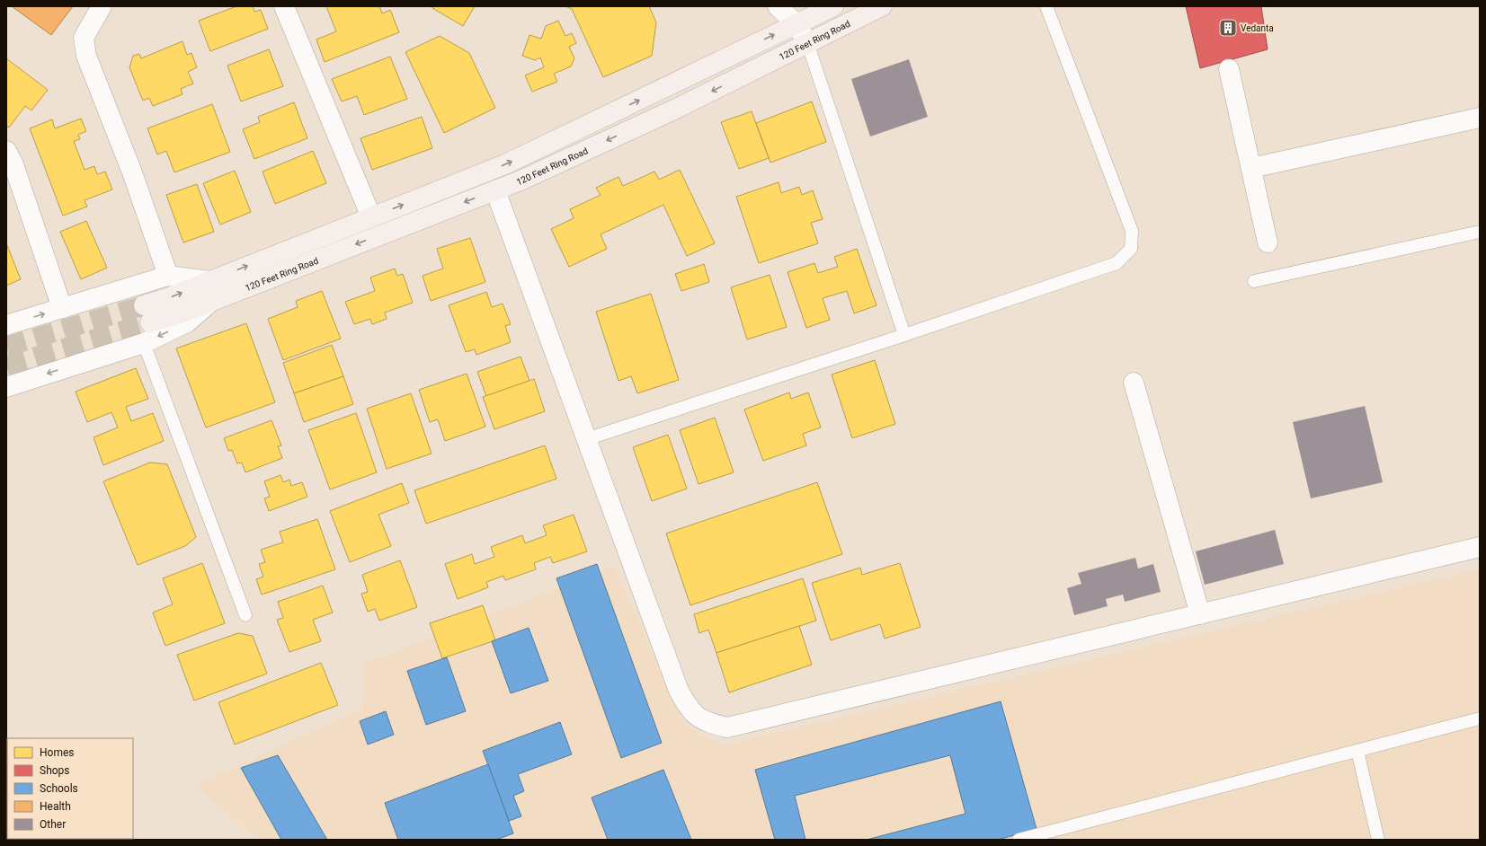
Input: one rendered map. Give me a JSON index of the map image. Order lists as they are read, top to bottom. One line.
{"streets":{"main road":["120 Feet Ring Road"]},"places":{"building":["Vedanta"]},"legend":["Homes","Shops","Schools","Health","Other"]}
